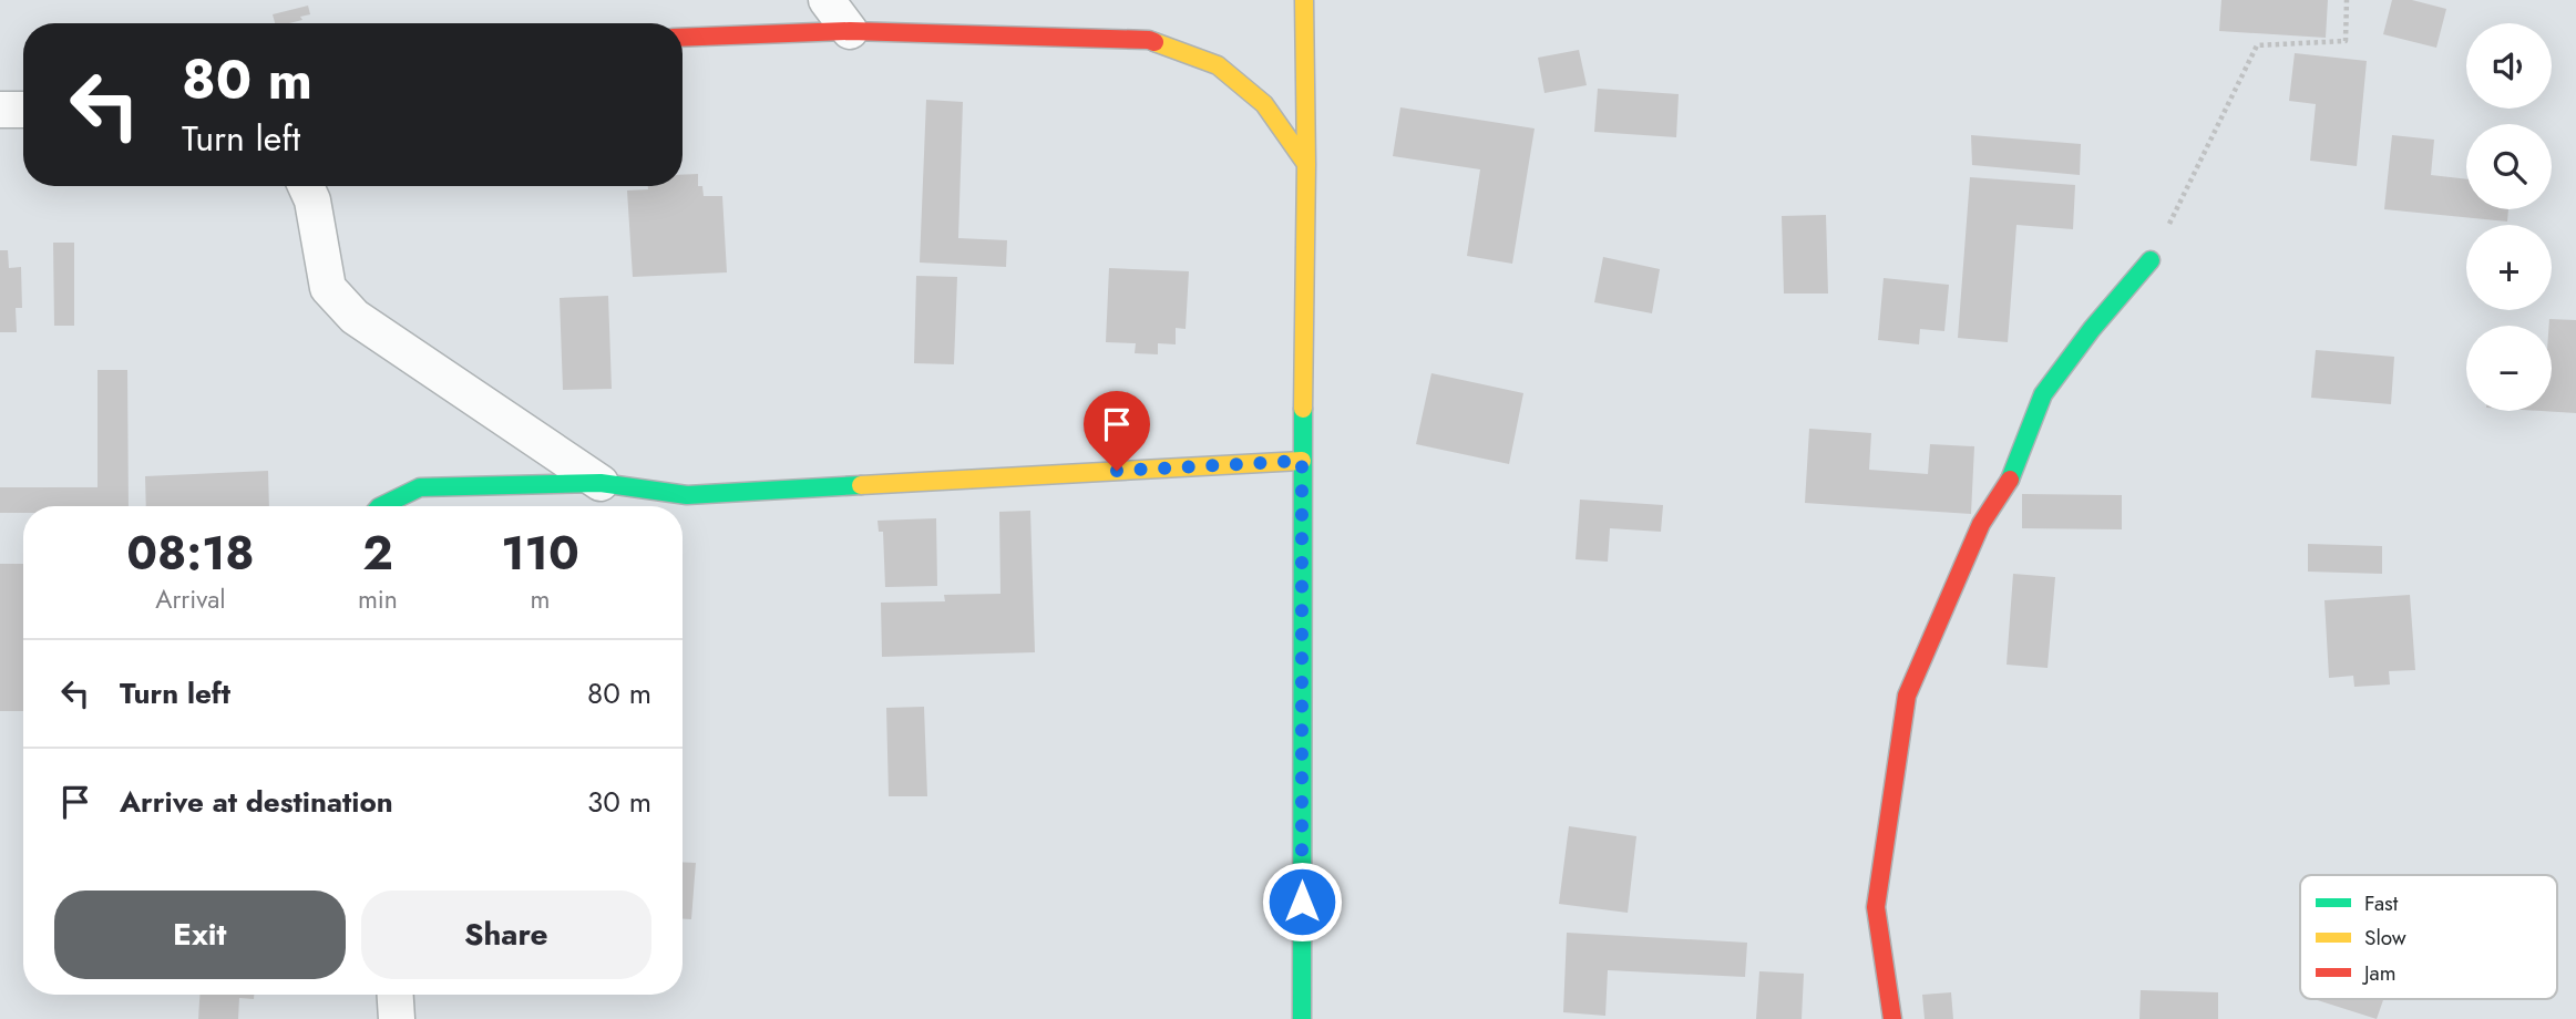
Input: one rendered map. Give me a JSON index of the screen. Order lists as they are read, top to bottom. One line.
{"legend":["Fast","Slow","Jam"],"page":{"map_buttons":["+","−"],"turn":["80 m","Turn left"],"eta":["08:18","Arrival","2","min","110","m"],"list":[{"name":"Turn left","value":"80 m"},{"name":"Arrive at destination","value":"30 m"}],"buttons":["Exit","Share"]}}
